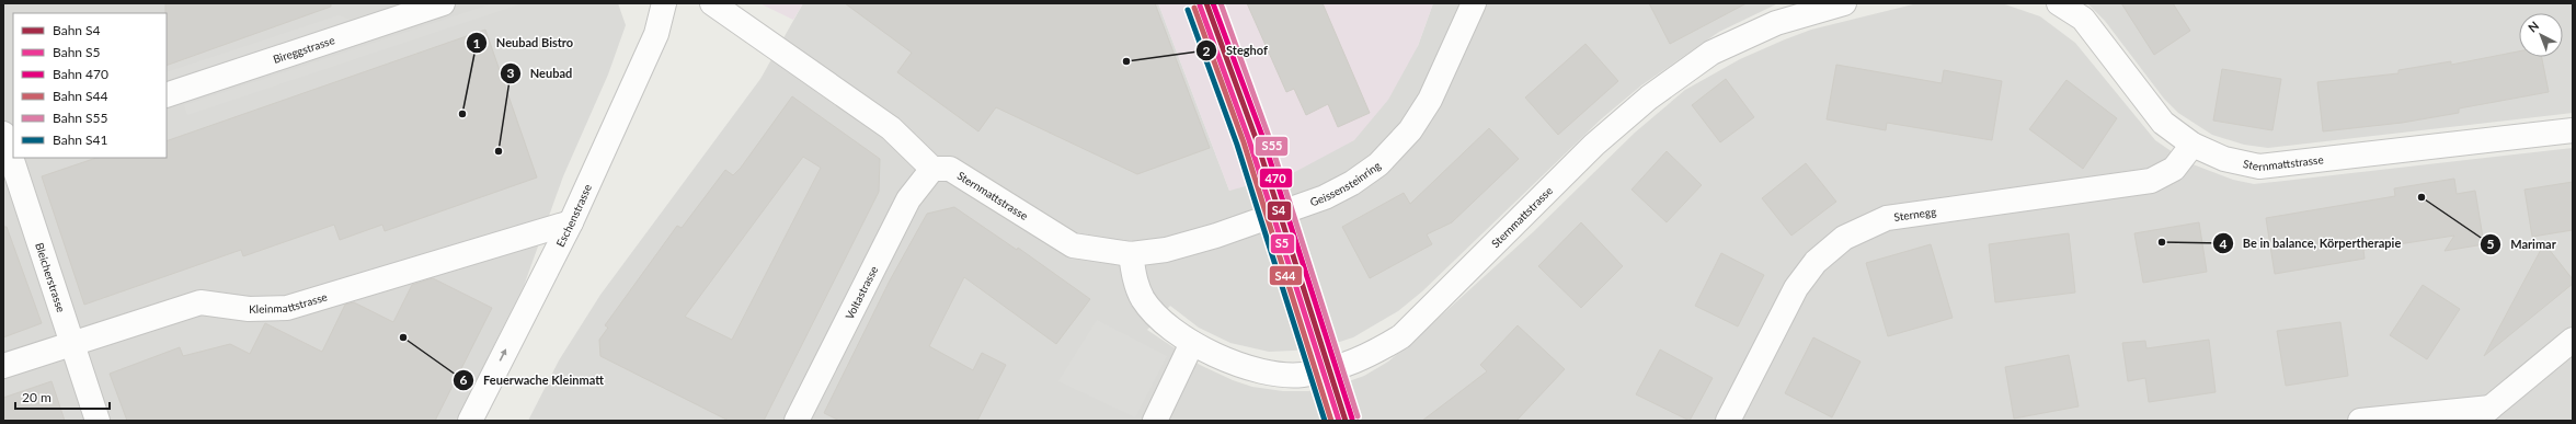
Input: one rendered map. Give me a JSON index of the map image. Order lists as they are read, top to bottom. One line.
{"streets":{"street":["Bireggstrasse","Sternmattstrasse","Geissensteinring","Sternegg","Eschenstrasse","Bleicherstrasse","Voltastrasse","Kleinmattstrasse"]},"crossings":[["Sternmattstrasse","Geissensteinring"],["Sternmattstrasse","Sternegg"],["Sternmattstrasse","Voltastrasse"],["Eschenstrasse","Kleinmattstrasse"],["Bleicherstrasse","Kleinmattstrasse"]],"one_way":["Eschenstrasse"],"places":["Steghof","Neubad Bistro","Neubad","Marimar","Be in balance, Körpertherapie","Feuerwache Kleinmatt"],"lines":["rail line S4","rail line 470","rail line S55","rail line S5","rail line S44","rail line S41"],"legend":["Bahn S4","Bahn S5","Bahn 470","Bahn S44","Bahn S55","Bahn S41"],"scale_bar":"20 m","north":"top left"}
